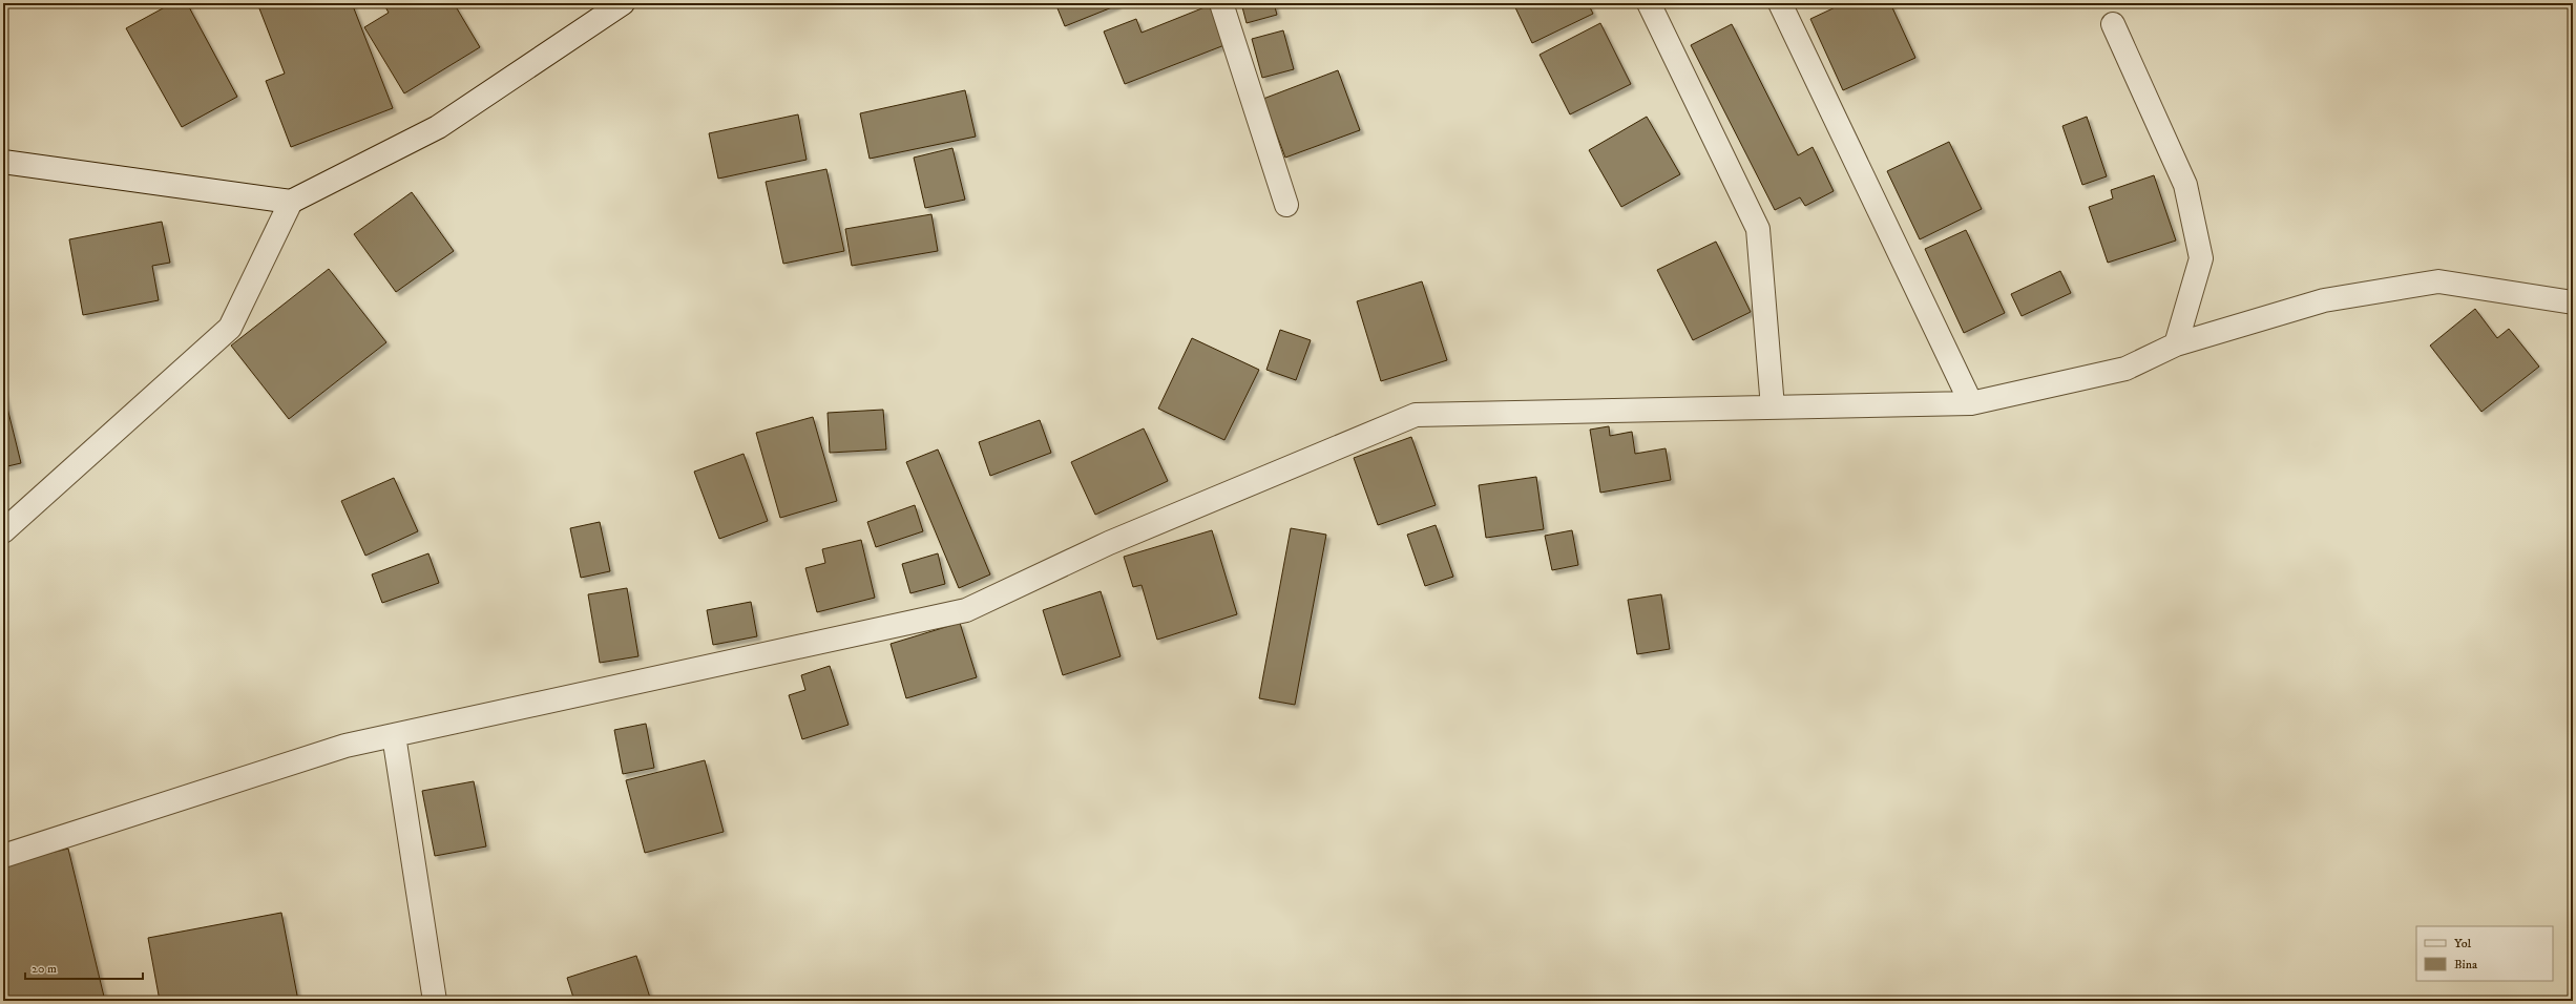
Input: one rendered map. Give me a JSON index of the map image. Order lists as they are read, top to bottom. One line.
{"legend":["Yol","Bina"],"scale_bar":"20 m"}
